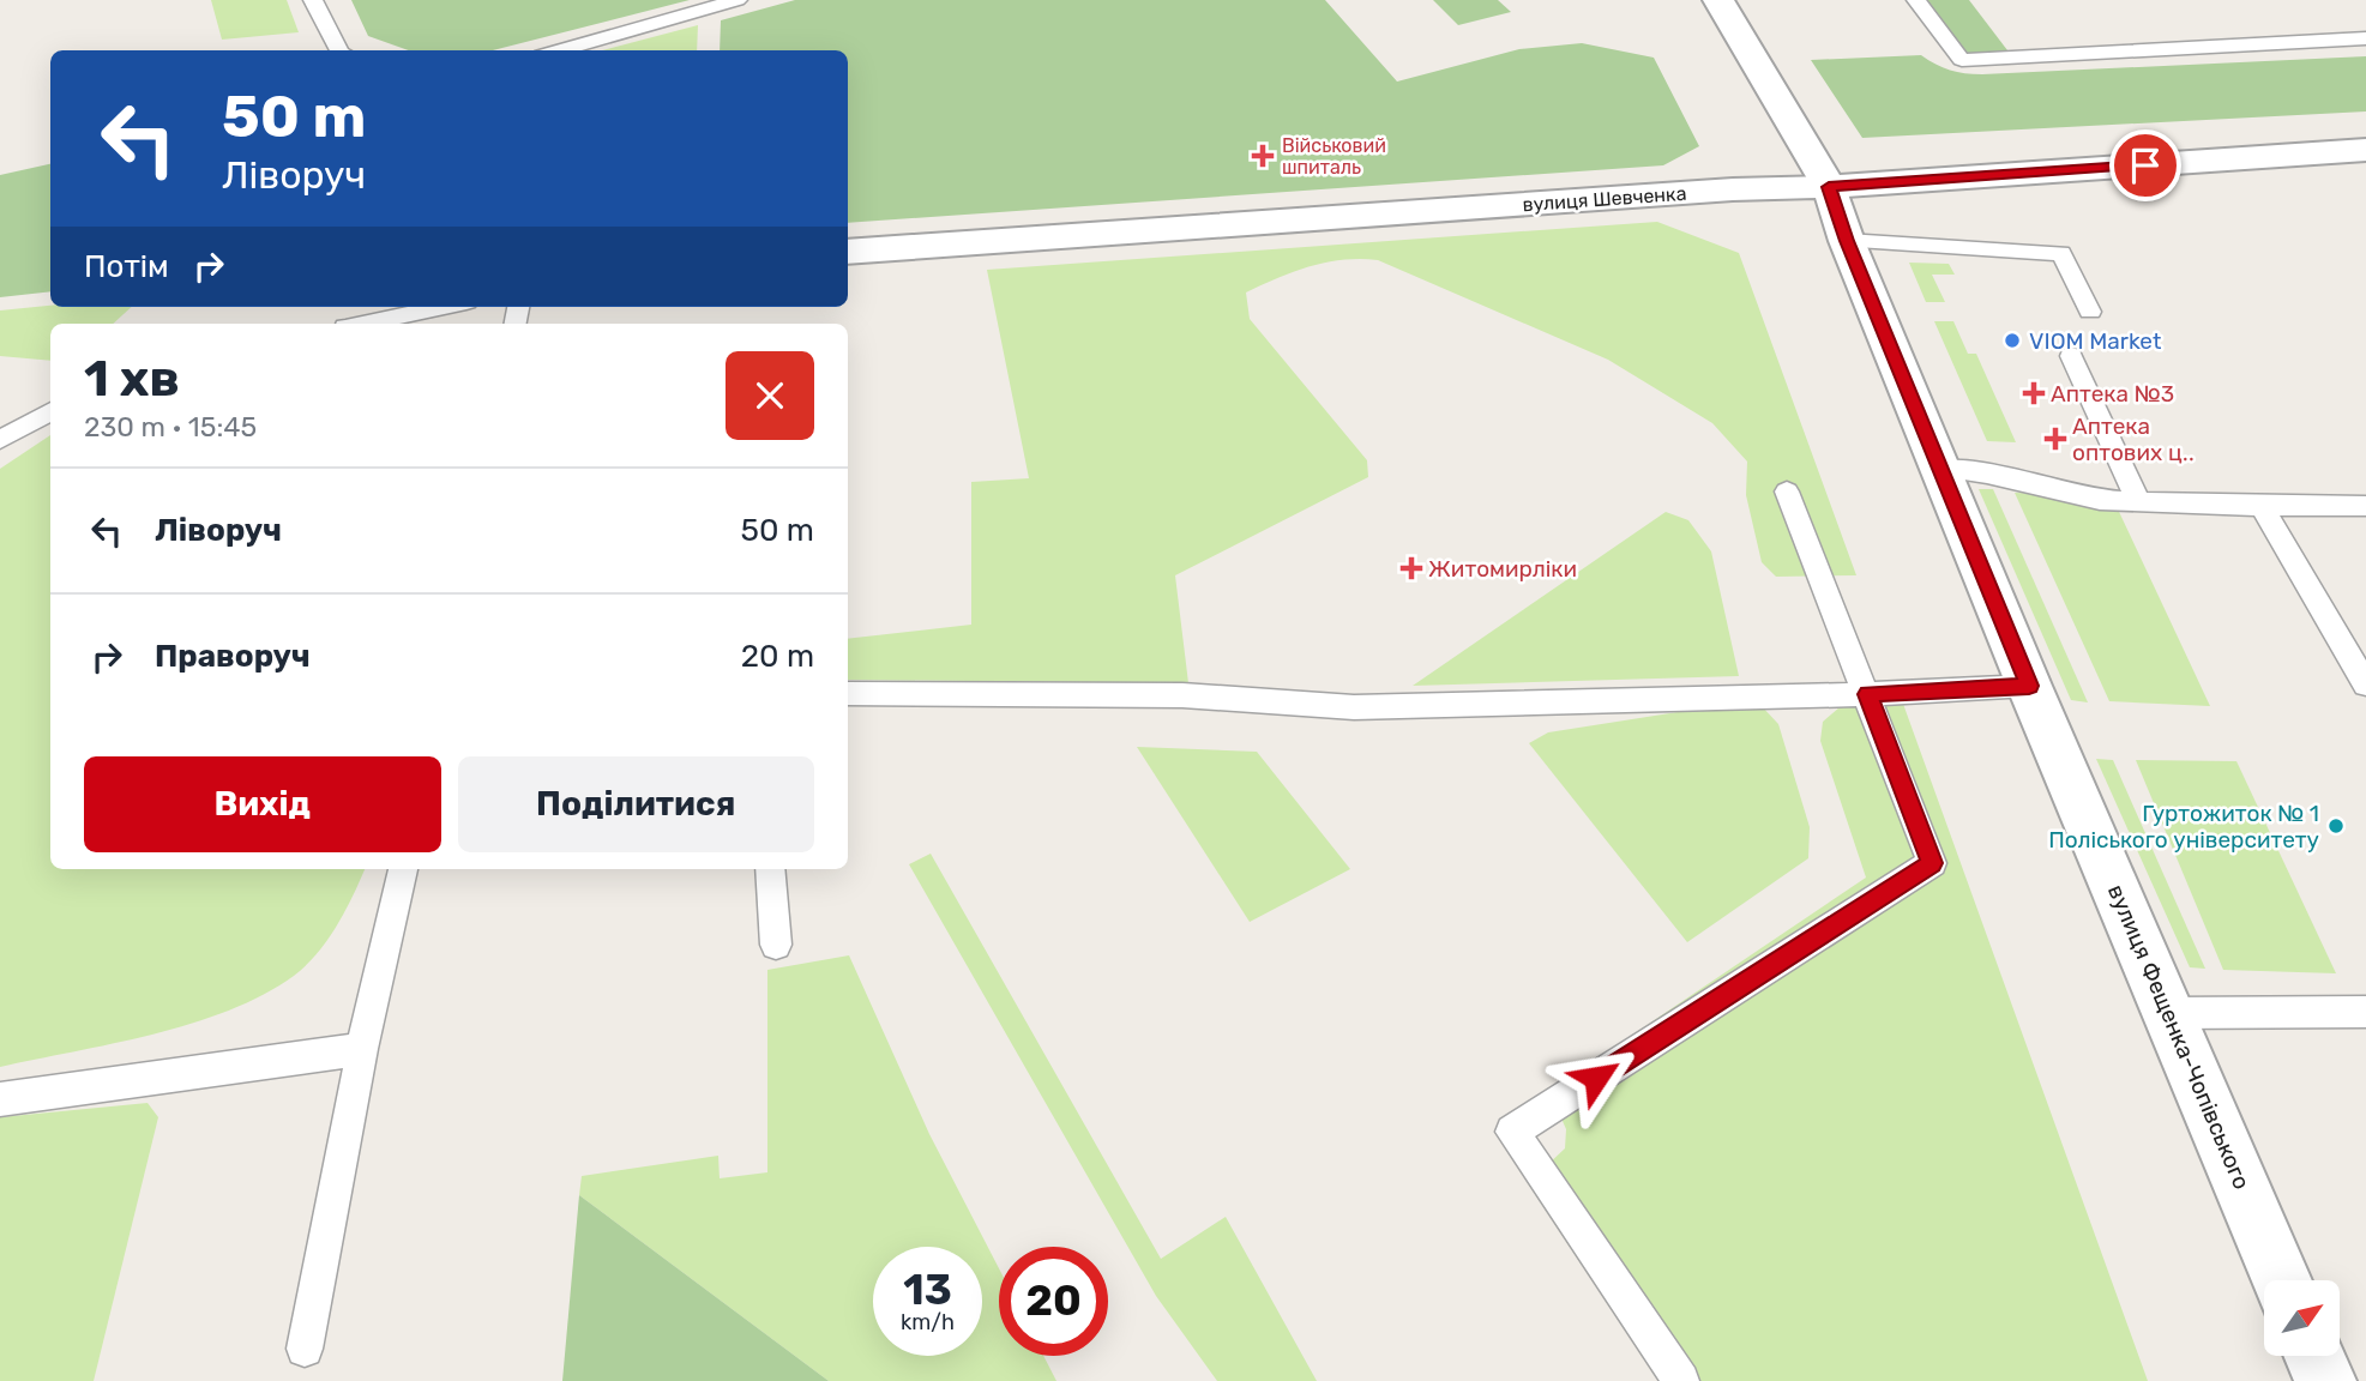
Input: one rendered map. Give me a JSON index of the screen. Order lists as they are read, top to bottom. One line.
{"streets":{"street":["вулиця Шевченка","вулиця Фещенка-Чопівського"]},"crossings":[["вулиця Шевченка","вулиця Фещенка-Чопівського"]],"places":{"health":["Військовий шпиталь","Аптека №3","Аптека оптових ц‥","Житомирліки"],"other":["VIOM Market","Гуртожиток № 1 Поліського університету"]},"north":"top right","page":{"turn":["50 m","Ліворуч"],"then":"Потім","heading":["1 хв","230 m · 15:45"],"list":[{"name":"Ліворуч","value":"50 m"},{"name":"Праворуч","value":"20 m"}],"buttons":["Вихід","Поділитися"],"speed":"13 km/h","limit":"20"}}
